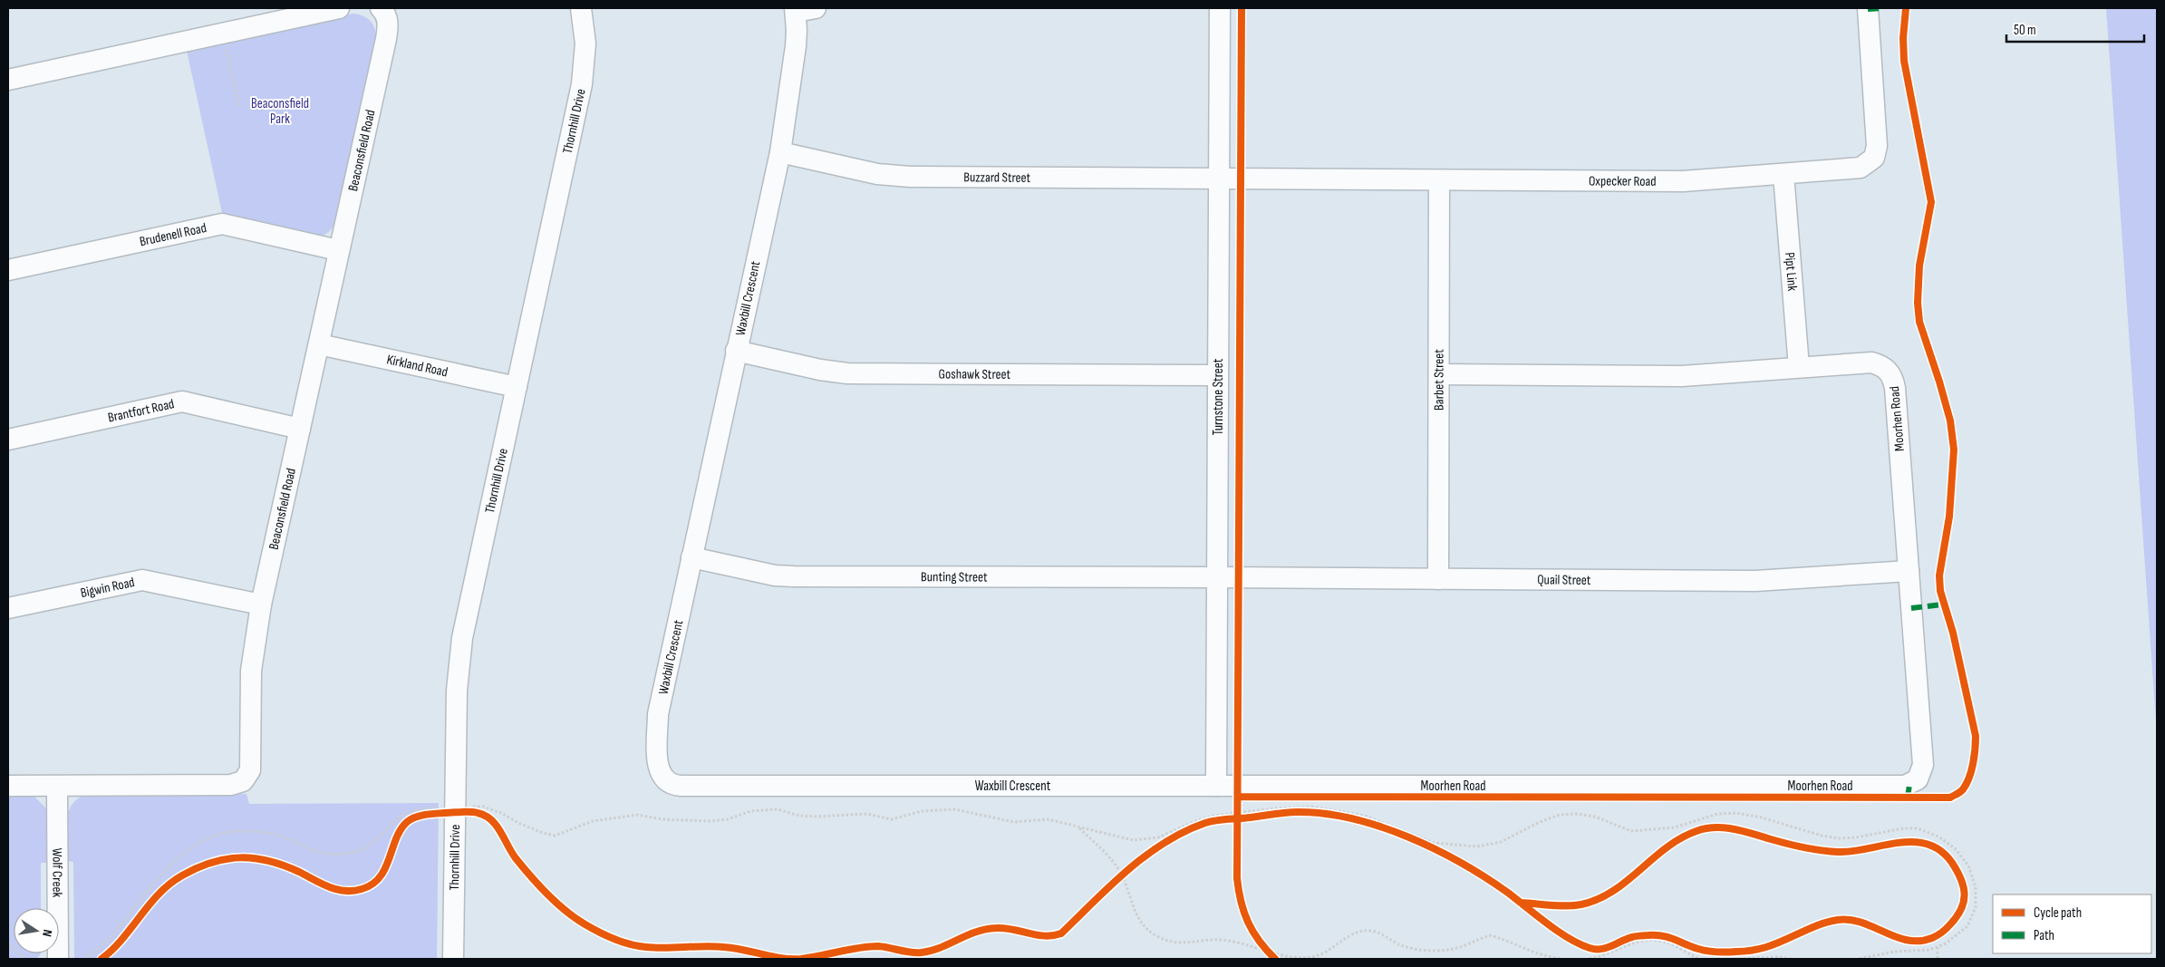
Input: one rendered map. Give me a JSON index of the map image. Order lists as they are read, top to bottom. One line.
{"streets":{"street":["Thornhill Drive","Beaconsfield Road","Buzzard Street","Oxpecker Road","Brudenell Road","Pipt Link","Waxbill Crescent","Kirkland Road","Goshawk Street","Barbet Street","Turnstone Street","Brantfort Road","Moorhen Road","Bunting Street","Quail Street","Bigwin Road","Wolf Creek"]},"crossings":[["Thornhill Drive","Kirkland Road"],["Beaconsfield Road","Brudenell Road"],["Beaconsfield Road","Kirkland Road"],["Beaconsfield Road","Brantfort Road"],["Beaconsfield Road","Bigwin Road"],["Beaconsfield Road","Wolf Creek"],["Buzzard Street","Oxpecker Road"],["Buzzard Street","Waxbill Crescent"],["Buzzard Street","Turnstone Street"],["Oxpecker Road","Pipt Link"],["Oxpecker Road","Barbet Street"],["Oxpecker Road","Turnstone Street"],["Pipt Link","Moorhen Road"],["Waxbill Crescent","Goshawk Street"],["Waxbill Crescent","Turnstone Street"],["Waxbill Crescent","Moorhen Road"],["Waxbill Crescent","Bunting Street"],["Goshawk Street","Turnstone Street"],["Barbet Street","Quail Street"],["Turnstone Street","Moorhen Road"],["Turnstone Street","Bunting Street"],["Turnstone Street","Quail Street"],["Moorhen Road","Quail Street"],["Bunting Street","Quail Street"]],"parks":["Beaconsfield Park"],"legend":["Cycle path","Path"],"scale_bar":"50 m","north":"right"}
